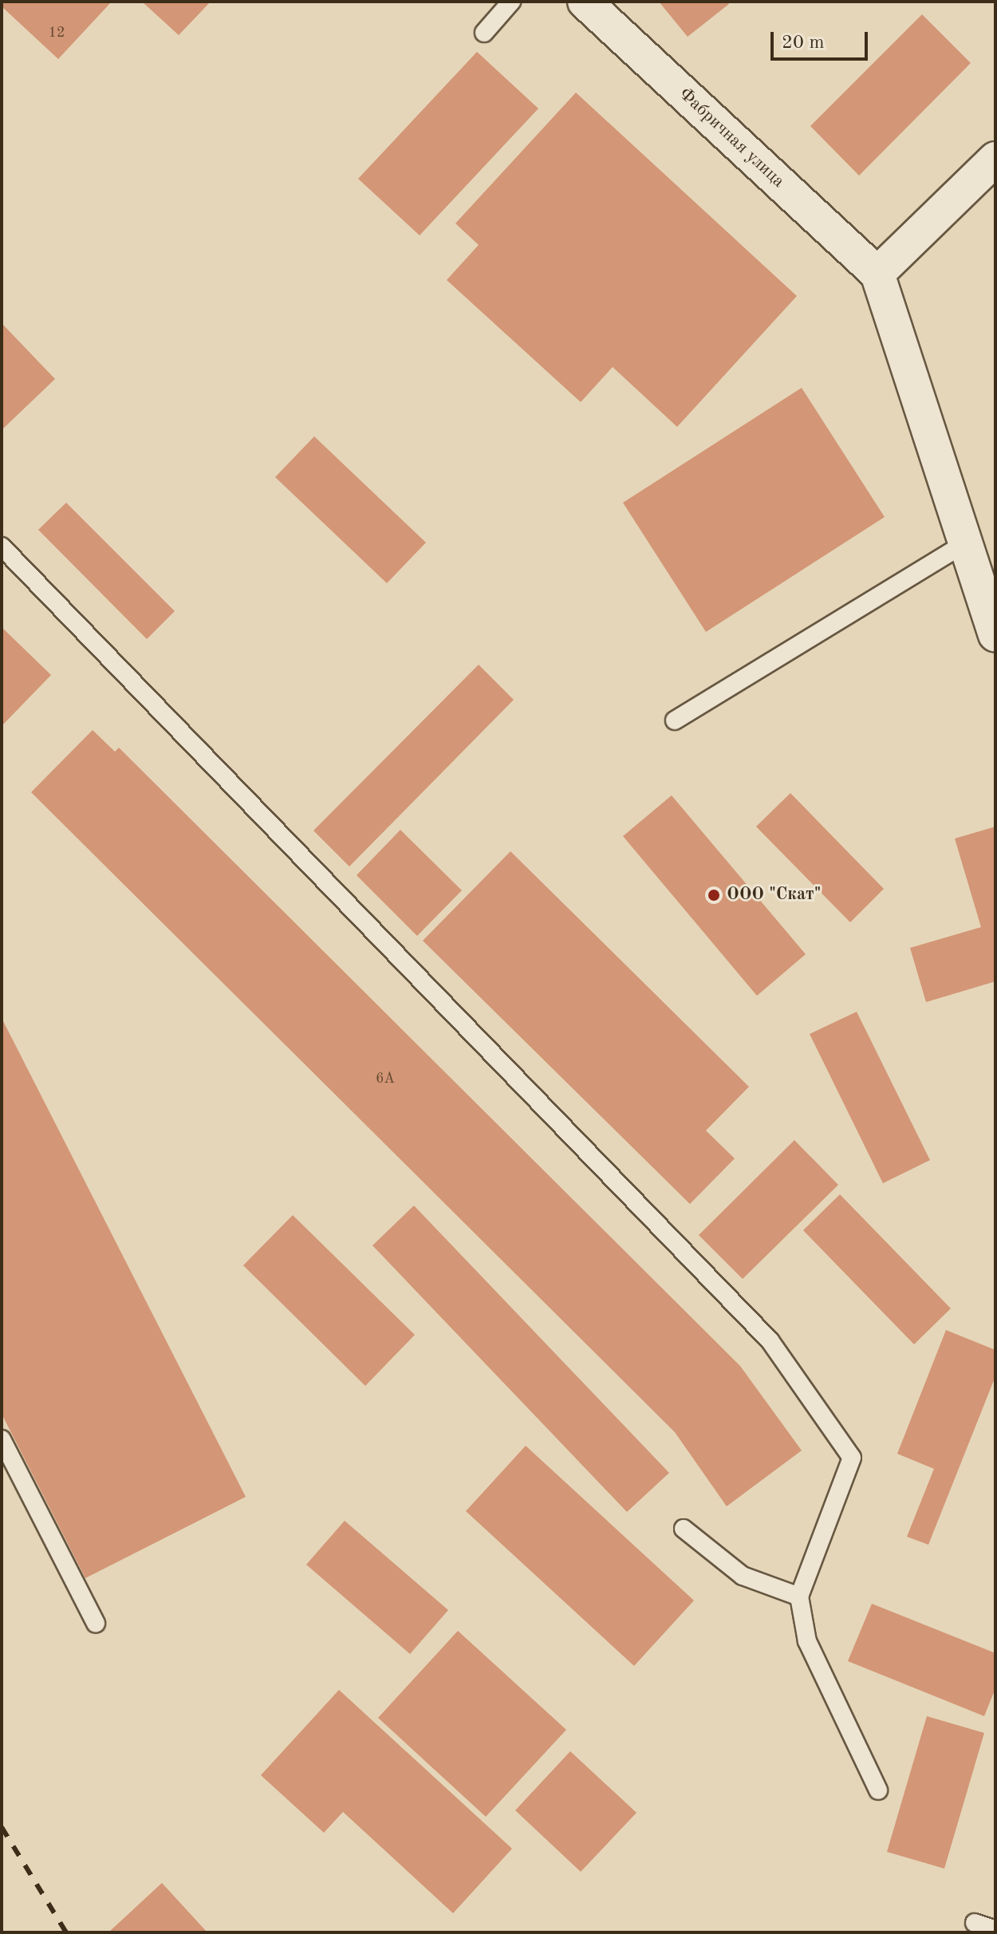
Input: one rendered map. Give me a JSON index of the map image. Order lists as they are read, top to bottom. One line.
{"streets":{"street":["Фабричная улица"]},"places":["ООО \"Скат\""],"house_numbers":["12","6А"],"scale_bar":"20 m"}
